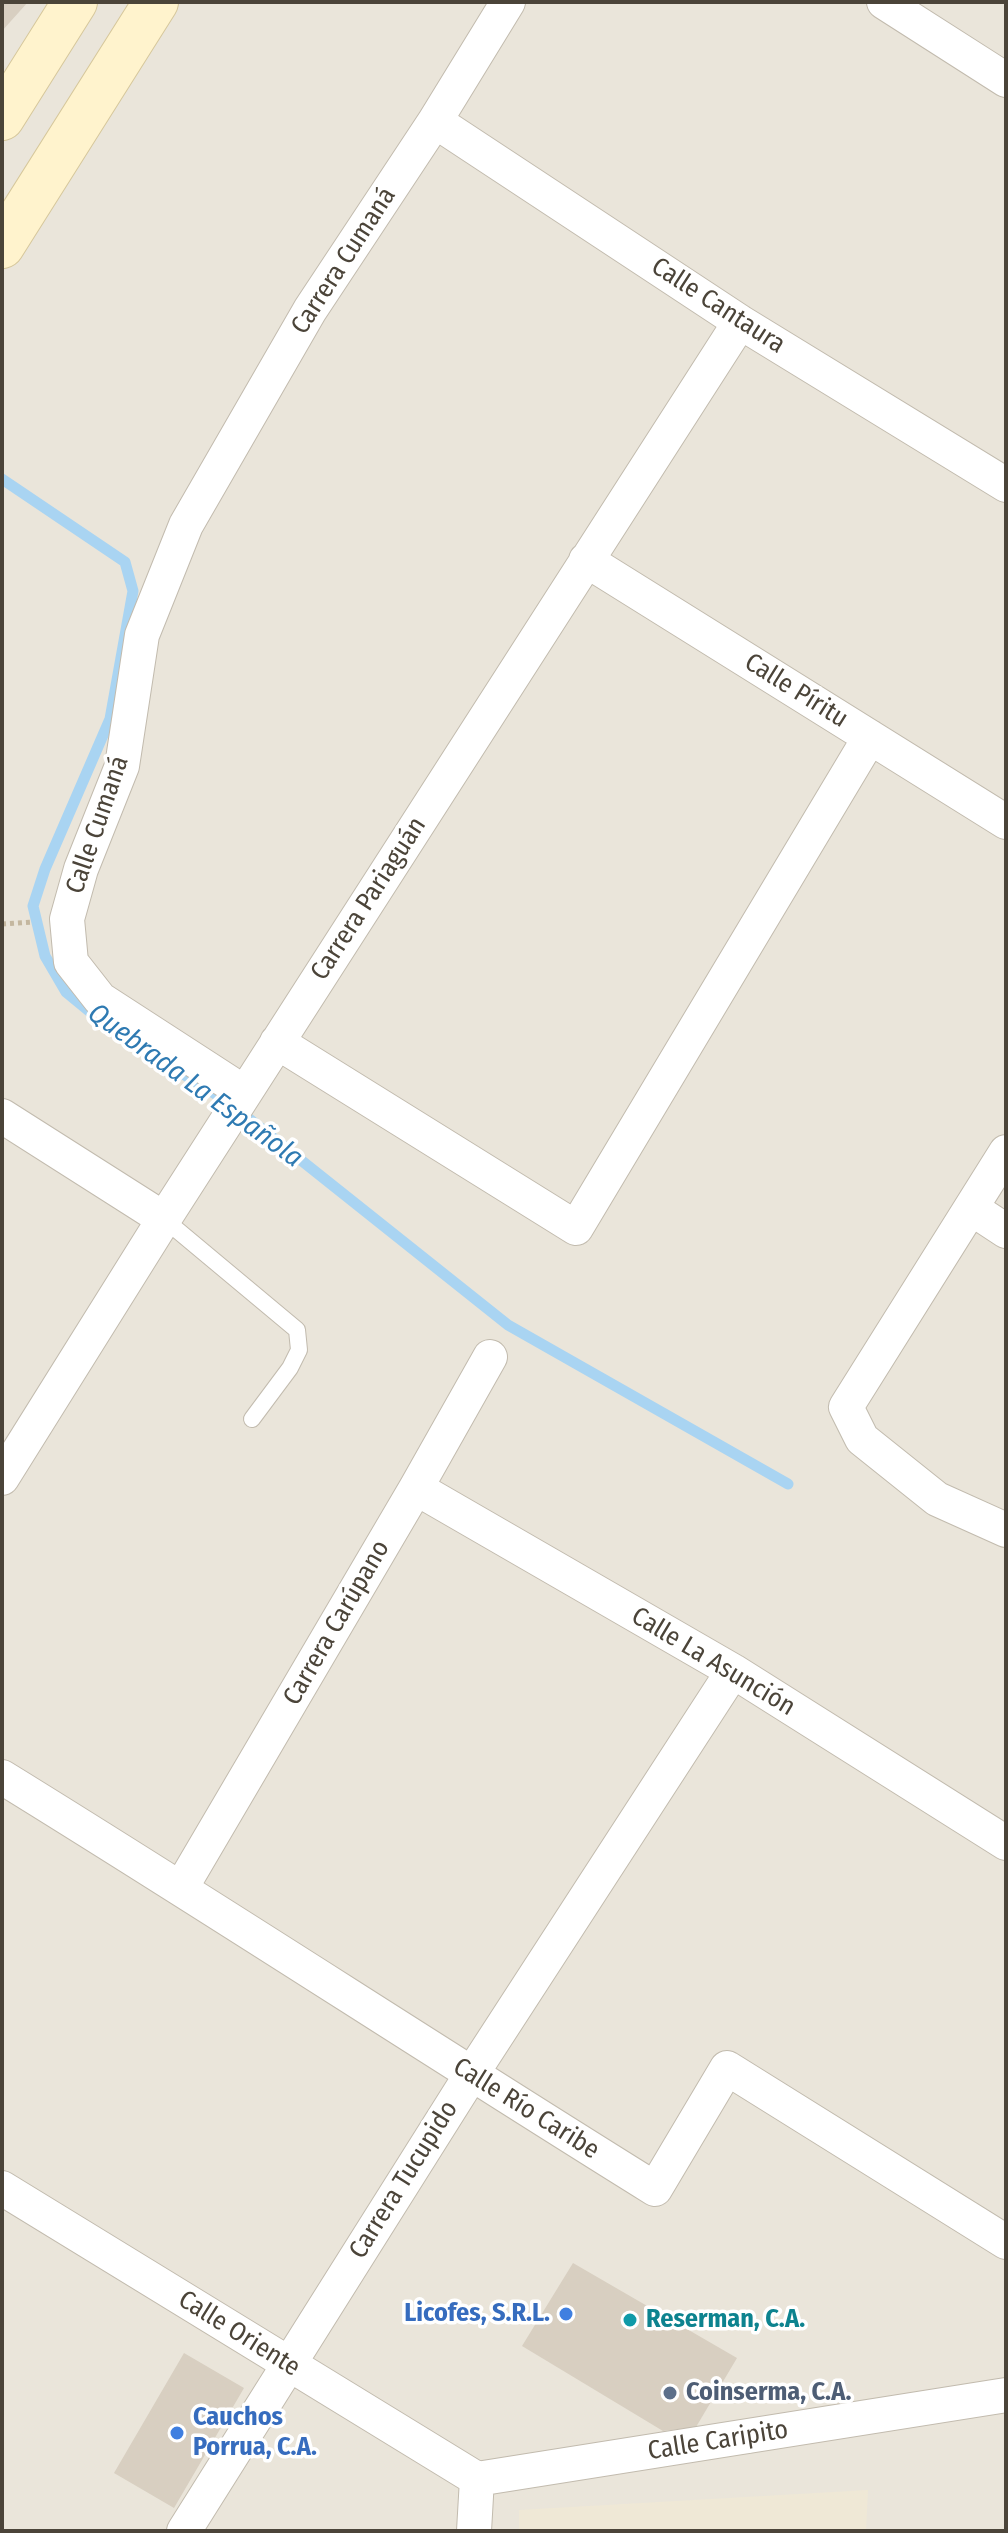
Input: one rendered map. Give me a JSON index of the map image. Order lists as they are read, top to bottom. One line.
{"streets":{"street":["Carrera Cumaná","Calle Cantaura","Calle Píritu","Calle Cumaná","Carrera Pariaguán","Carrera Carúpano","Calle La Asunción","Calle Río Caribe","Carrera Tucupido","Calle Oriente","Calle Caripito"]},"crossings":[["Carrera Cumaná","Calle Cantaura"],["Carrera Cumaná","Calle Cumaná"],["Calle Cantaura","Carrera Pariaguán"],["Calle Píritu","Carrera Pariaguán"],["Calle Cumaná","Carrera Pariaguán"],["Carrera Carúpano","Calle La Asunción"],["Carrera Carúpano","Calle Río Caribe"],["Calle La Asunción","Carrera Tucupido"],["Calle Río Caribe","Carrera Tucupido"],["Carrera Tucupido","Calle Oriente"],["Calle Oriente","Calle Caripito"]],"water":["Quebrada La Española"],"places":["Licofes, S.R.L.","Reserman, C.A.","Coinserma, C.A.","Cauchos Porrua, C.A."]}
